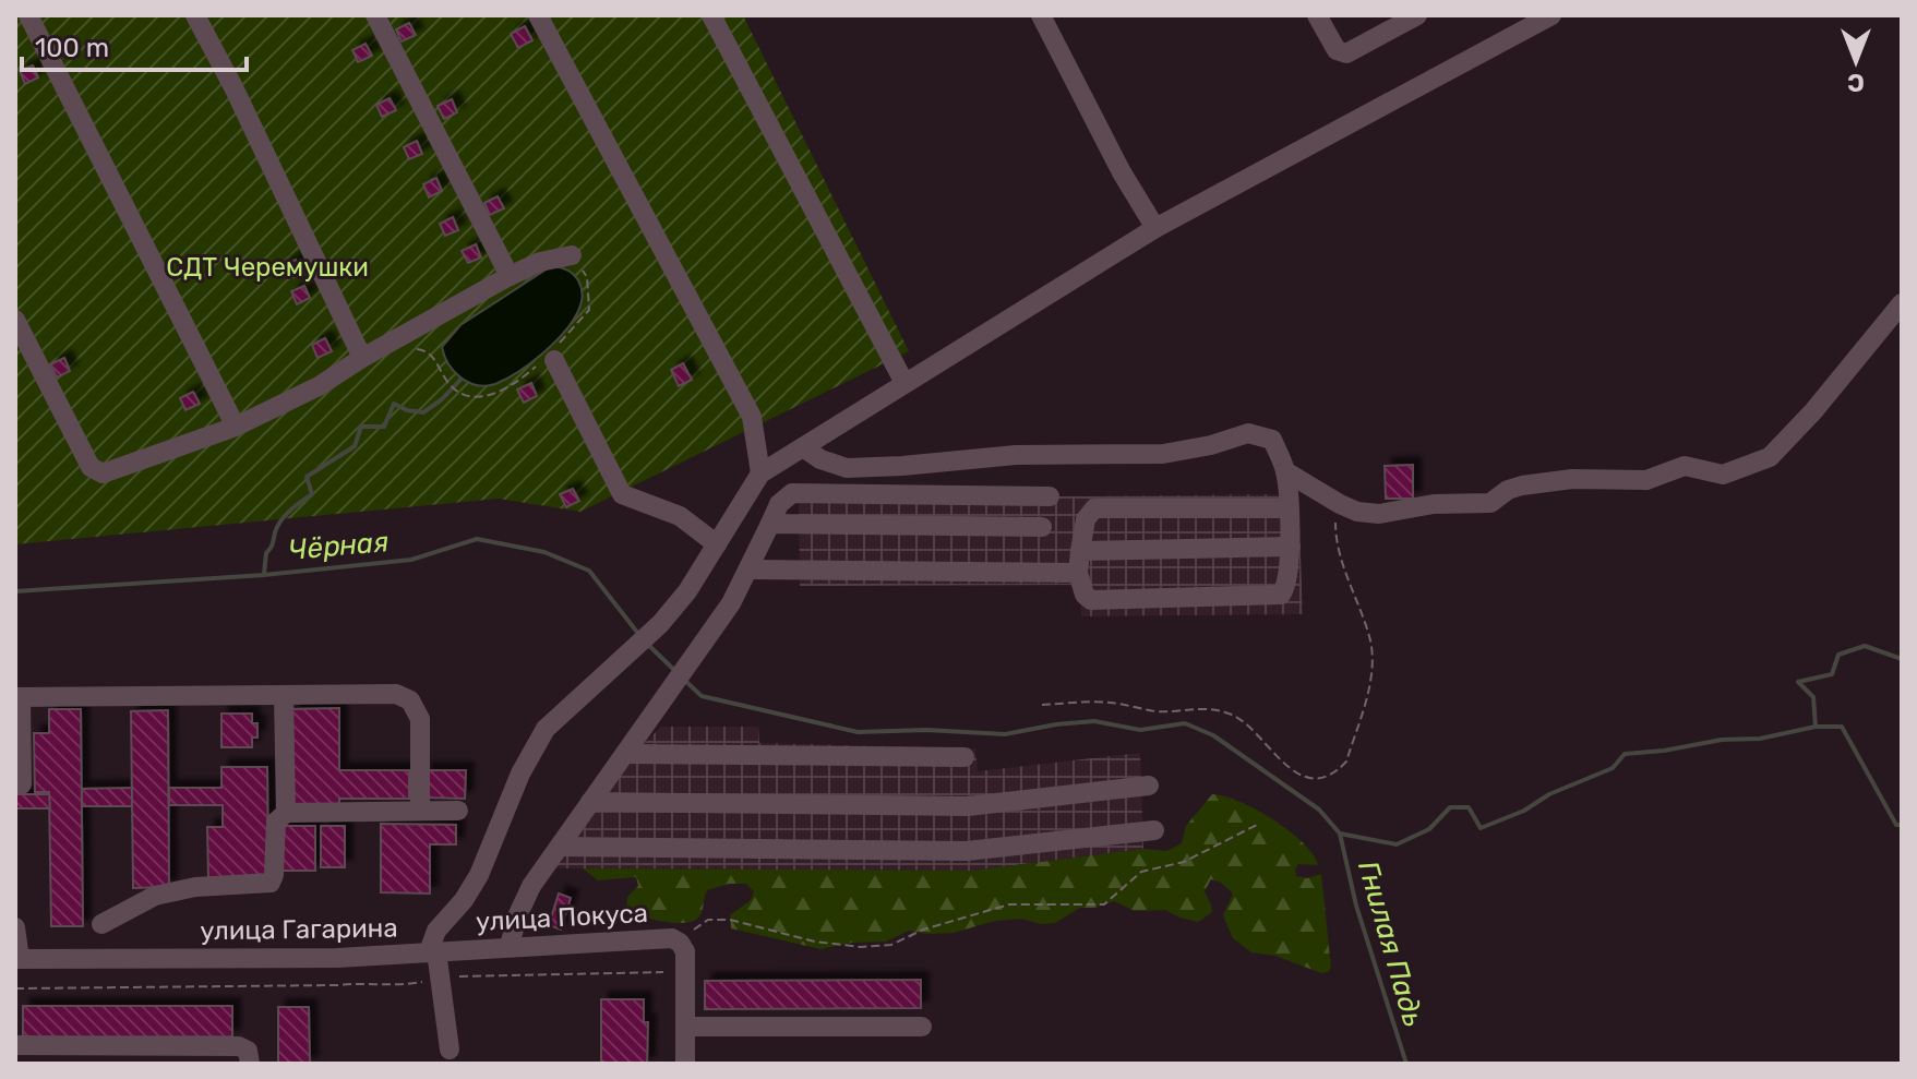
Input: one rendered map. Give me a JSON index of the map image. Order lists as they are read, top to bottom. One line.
{"streets":{"street":["улица Покуса","улица Гагарина"]},"crossings":[["улица Покуса","улица Гагарина"]],"water":["Чёрная","Гнилая Падь"],"parks":["СДТ Черемушки"],"scale_bar":"100 m","north":"bottom"}
